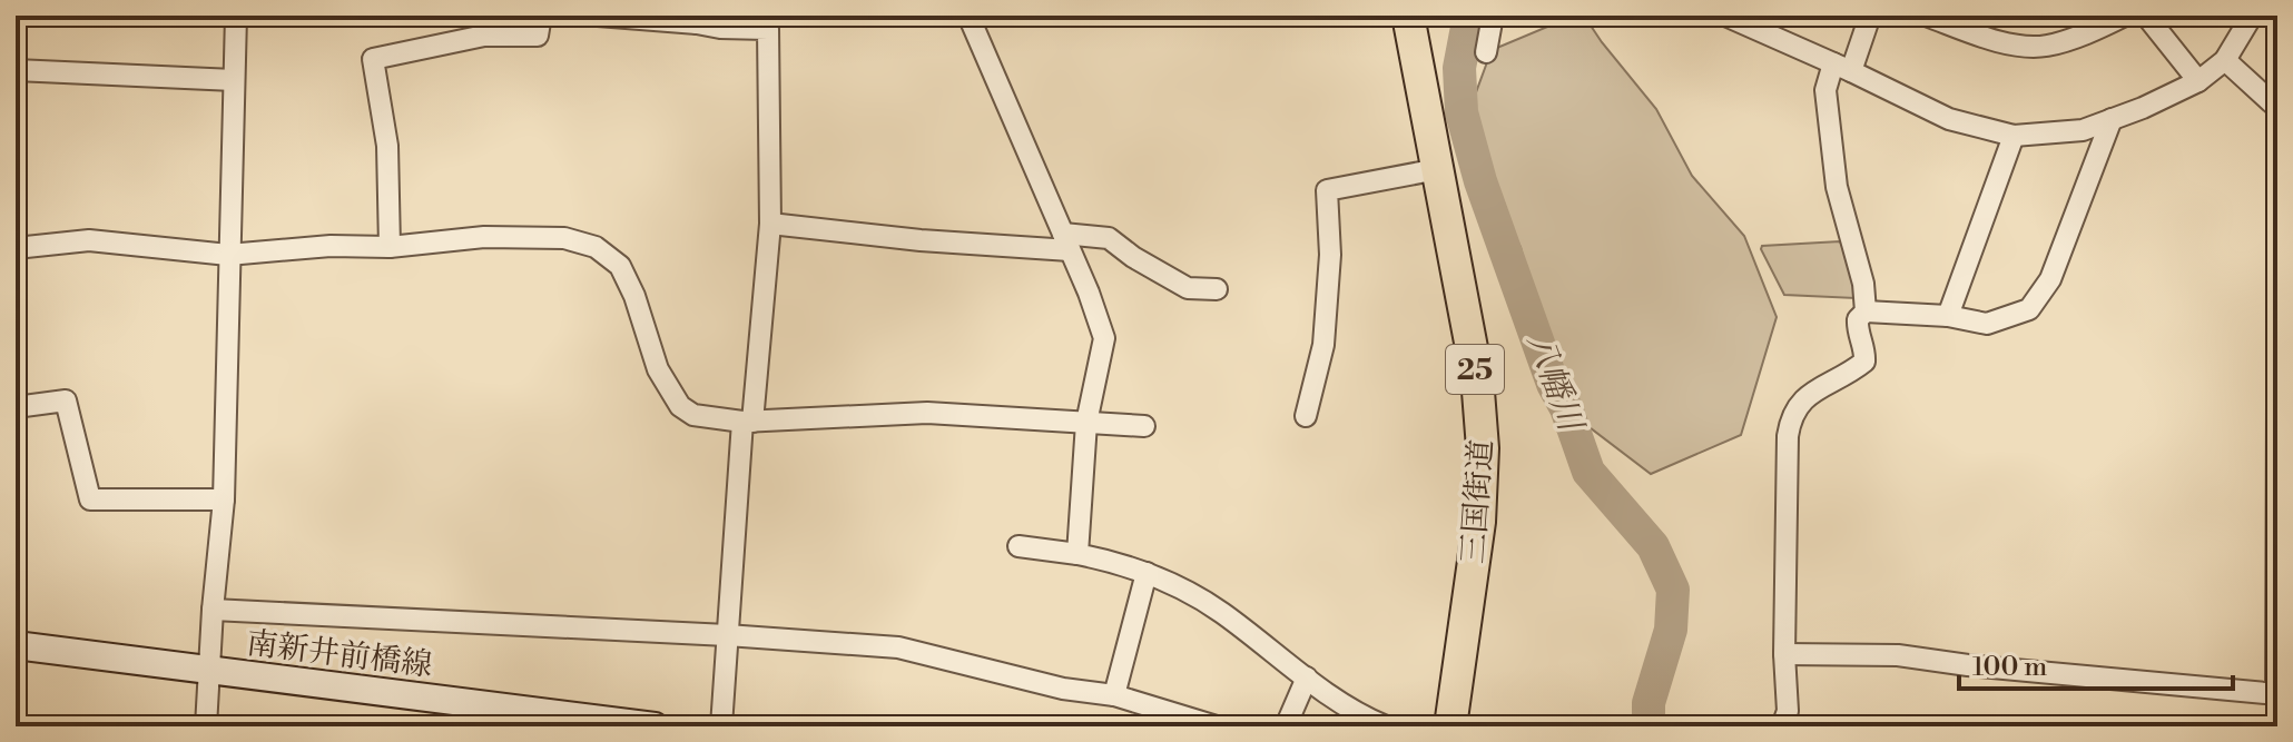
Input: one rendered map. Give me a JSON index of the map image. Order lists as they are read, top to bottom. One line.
{"streets":{"main road":["25","三国街道","南新井前橋線"]},"water":["八幡川"],"scale_bar":"100 m"}
